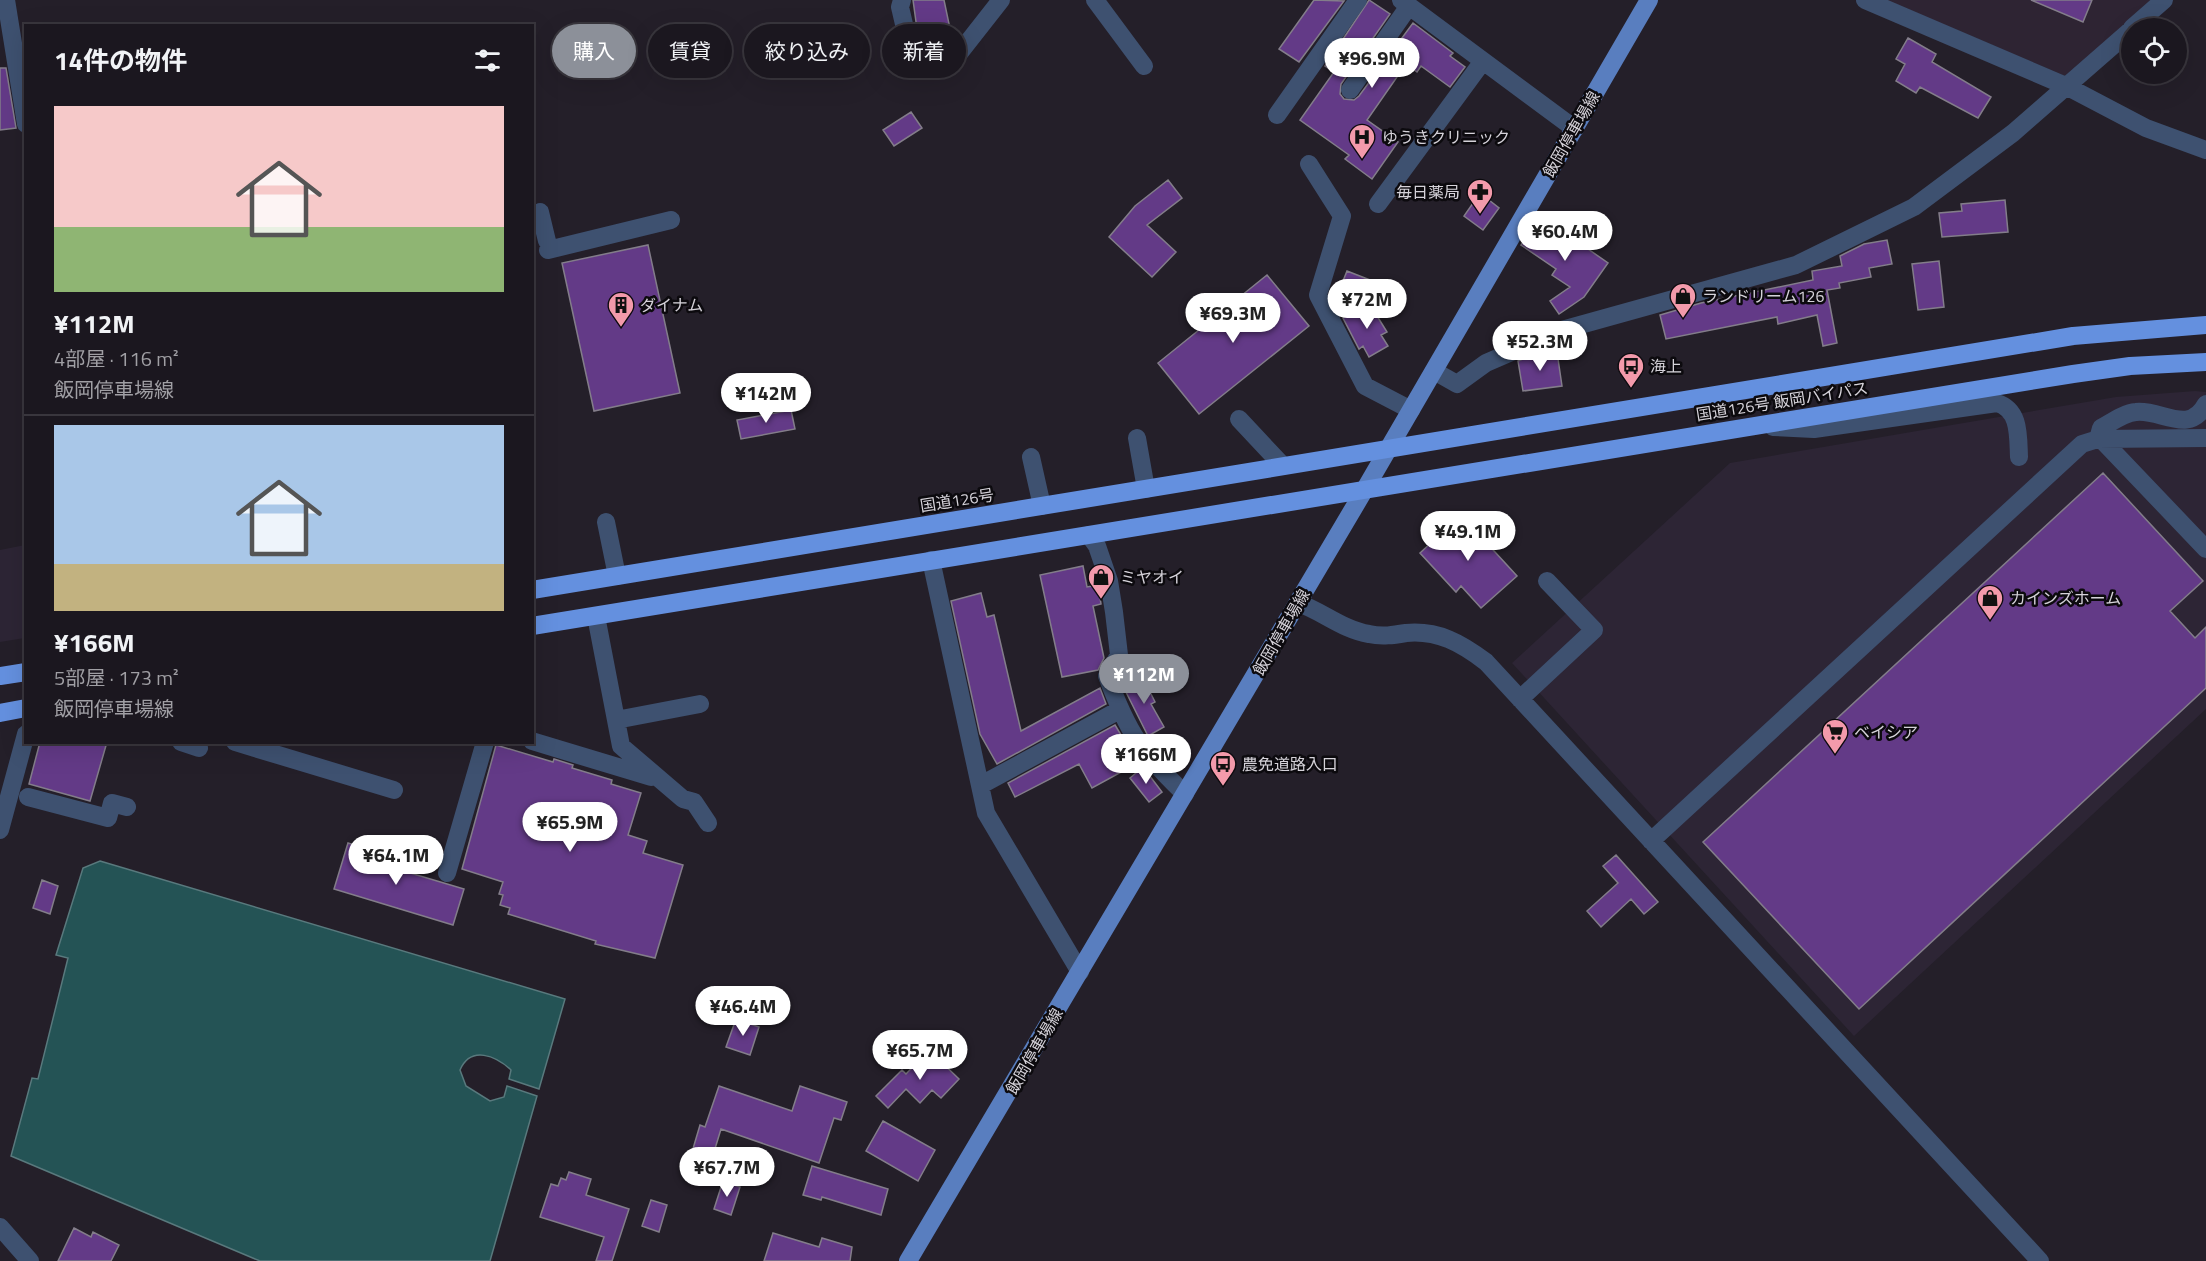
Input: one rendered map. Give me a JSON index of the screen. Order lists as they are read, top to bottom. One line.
{"streets":{"highway":["国道126号 飯岡バイパス","国道126号"],"main road":["飯岡停車場線"]},"crossings":[["飯岡停車場線","国道126号 飯岡バイパス"],["飯岡停車場線","国道126号"],["国道126号 飯岡バイパス","国道126号"]],"places":{"hospital":["ゆうきクリニック"],"pharmacy":["毎日薬局"],"shop":["ランドリーム126","ミヤオイ","カインズホーム"],"building":["ダイナム"],"bus stop":["海上","農免道路入口"],"supermarket":["ベイシア"]},"page":{"chip":["購入","賃貸","絞り込み","新着"],"heading":"14件の物件","price":["¥96.9M","¥60.4M","¥72M","¥69.3M","¥52.3M","¥142M","¥49.1M","¥112M","¥166M","¥65.9M","¥64.1M","¥46.4M","¥65.7M","¥67.7M"],"list":[{"name":"¥112M","note":"4部屋 · 116 m² · 飯岡停車場線"},{"name":"¥166M","note":"5部屋 · 173 m² · 飯岡停車場線"}]}}
